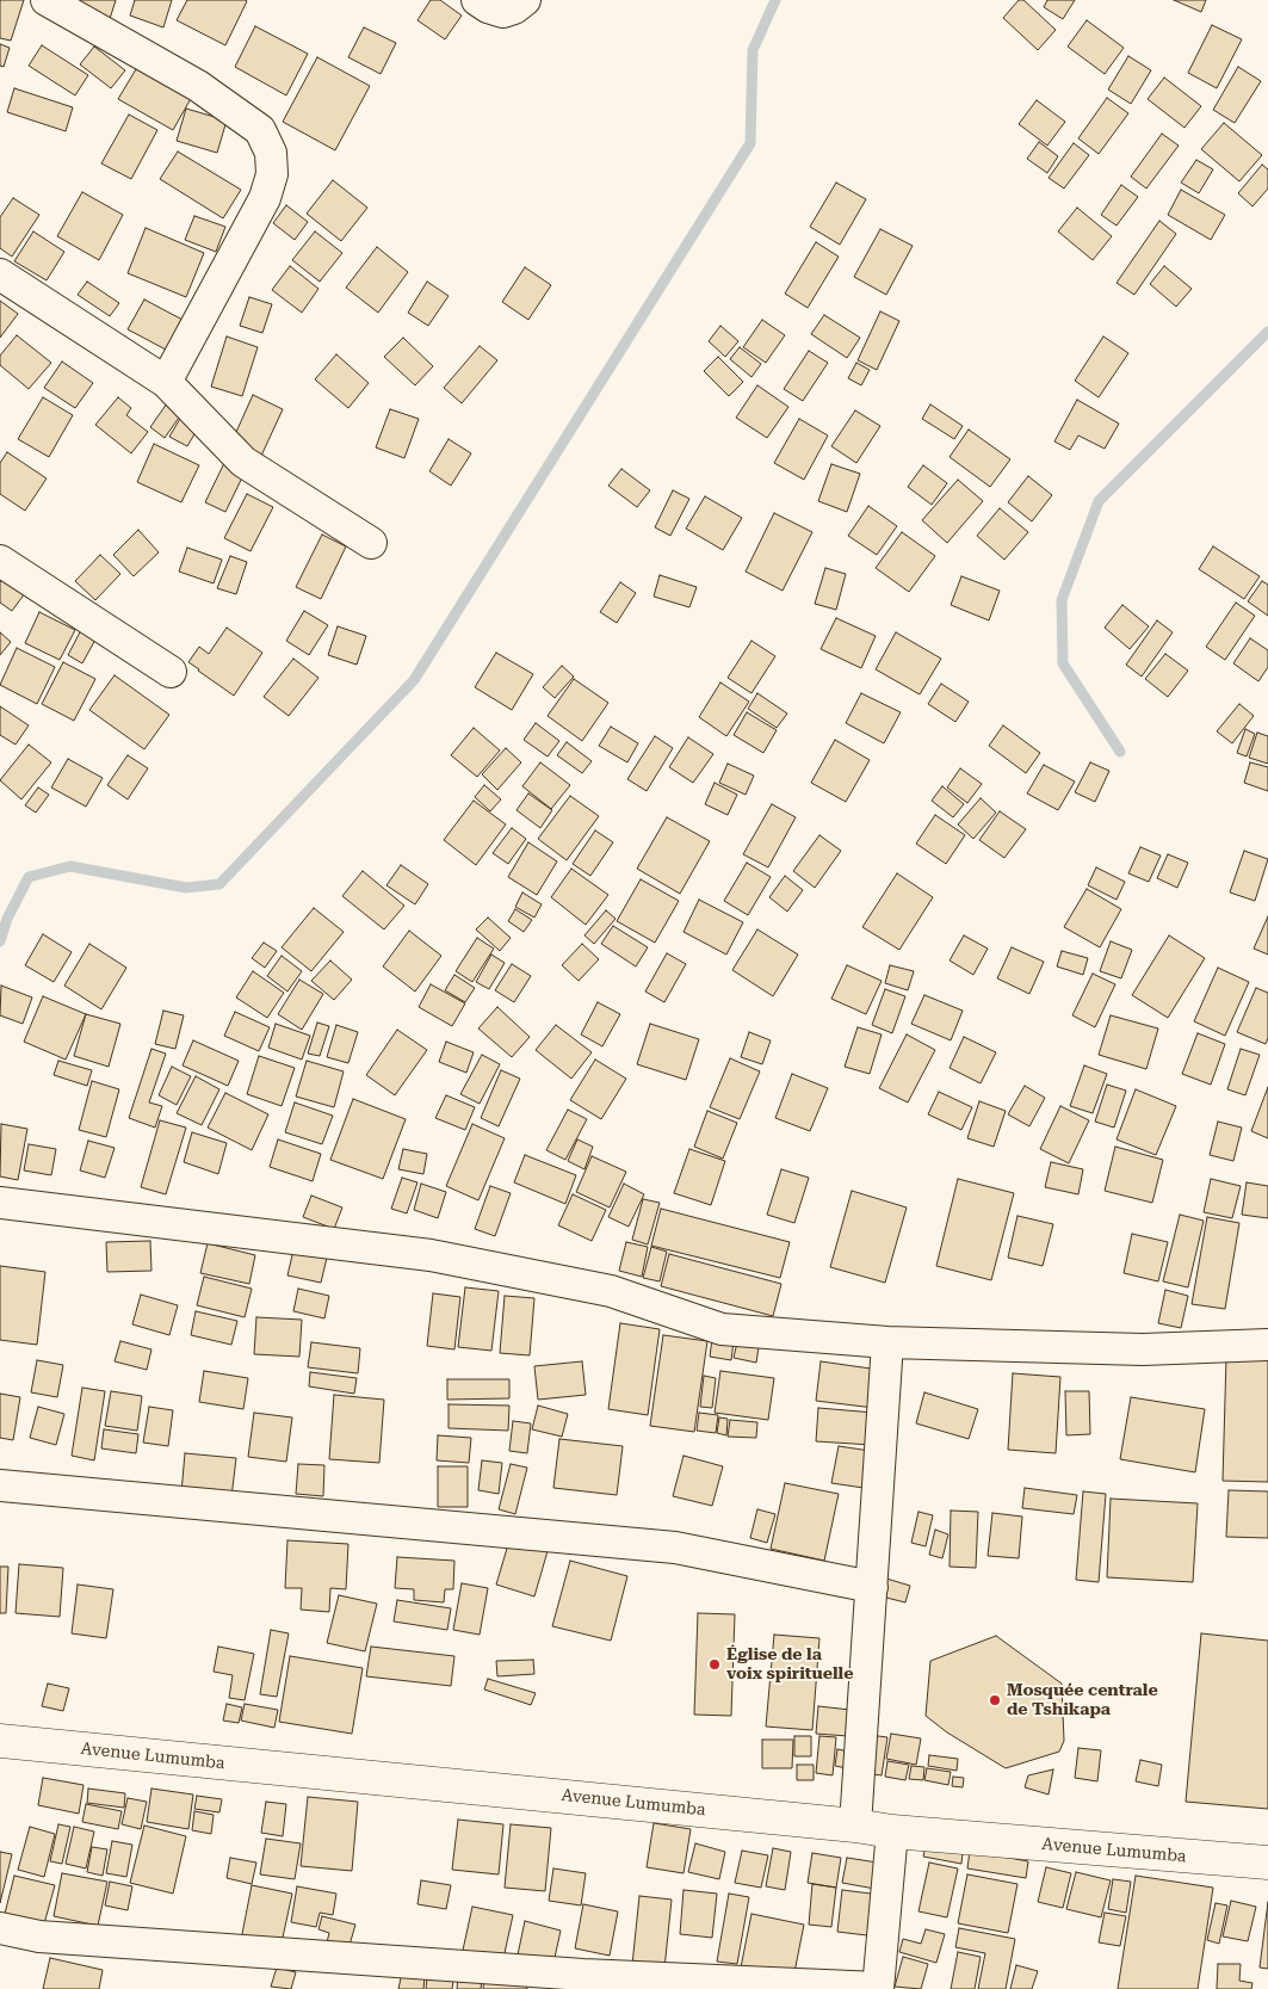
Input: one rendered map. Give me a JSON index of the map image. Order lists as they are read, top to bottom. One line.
{"streets":{"main road":["Avenue Lumumba"]},"places":["Église de la voix spirituelle","Mosquée centrale de Tshikapa"]}
